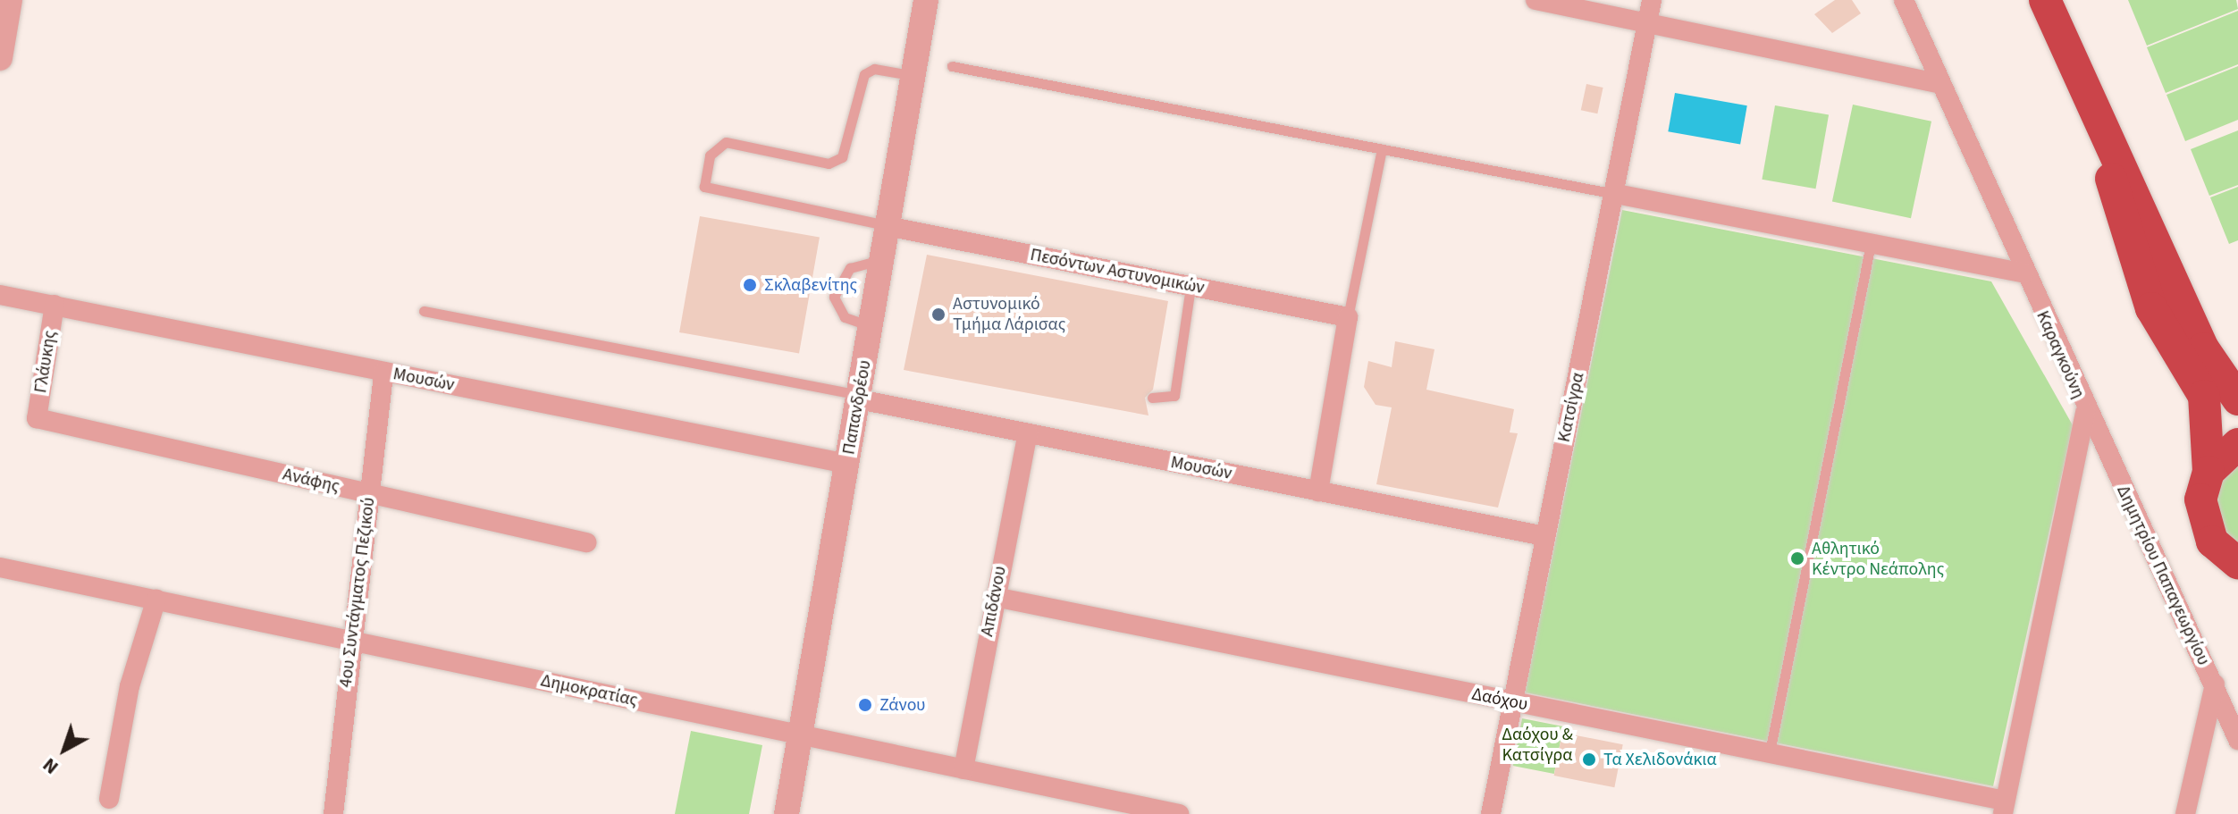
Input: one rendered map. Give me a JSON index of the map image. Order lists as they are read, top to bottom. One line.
{"streets":{"street":["Πεσόντων Αστυνομικών","Καραγκούνη","Γλάυκης","Μουσών","Παπανδρέου","Κατσίγρα","Ανάφης","Δημητρίου Παπαγεωργίου","4ου Συντάγματος Πεζικού","Απιδάνου","Δημοκρατίας","Δαόχου"]},"crossings":[["Πεσόντων Αστυνομικών","Παπανδρέου"],["Καραγκούνη","Δημητρίου Παπαγεωργίου"],["Καραγκούνη","Δαόχου"],["Γλάυκης","Μουσών"],["Γλάυκης","Ανάφης"],["Μουσών","Παπανδρέου"],["Μουσών","Κατσίγρα"],["Μουσών","4ου Συντάγματος Πεζικού"],["Μουσών","Απιδάνου"],["Παπανδρέου","Δημοκρατίας"],["Κατσίγρα","Δαόχου"],["Ανάφης","4ου Συντάγματος Πεζικού"],["4ου Συντάγματος Πεζικού","Δημοκρατίας"],["Απιδάνου","Δημοκρατίας"],["Απιδάνου","Δαόχου"]],"parks":["Δαόχου & Κατσίγρα"],"places":["Σκλαβενίτης","Αστυνομικό Τμήμα Λάρισας","Αθλητικό Κέντρο Νεάπολης","Ζάνου","Τα Χελιδονάκια"],"north":"bottom left"}
